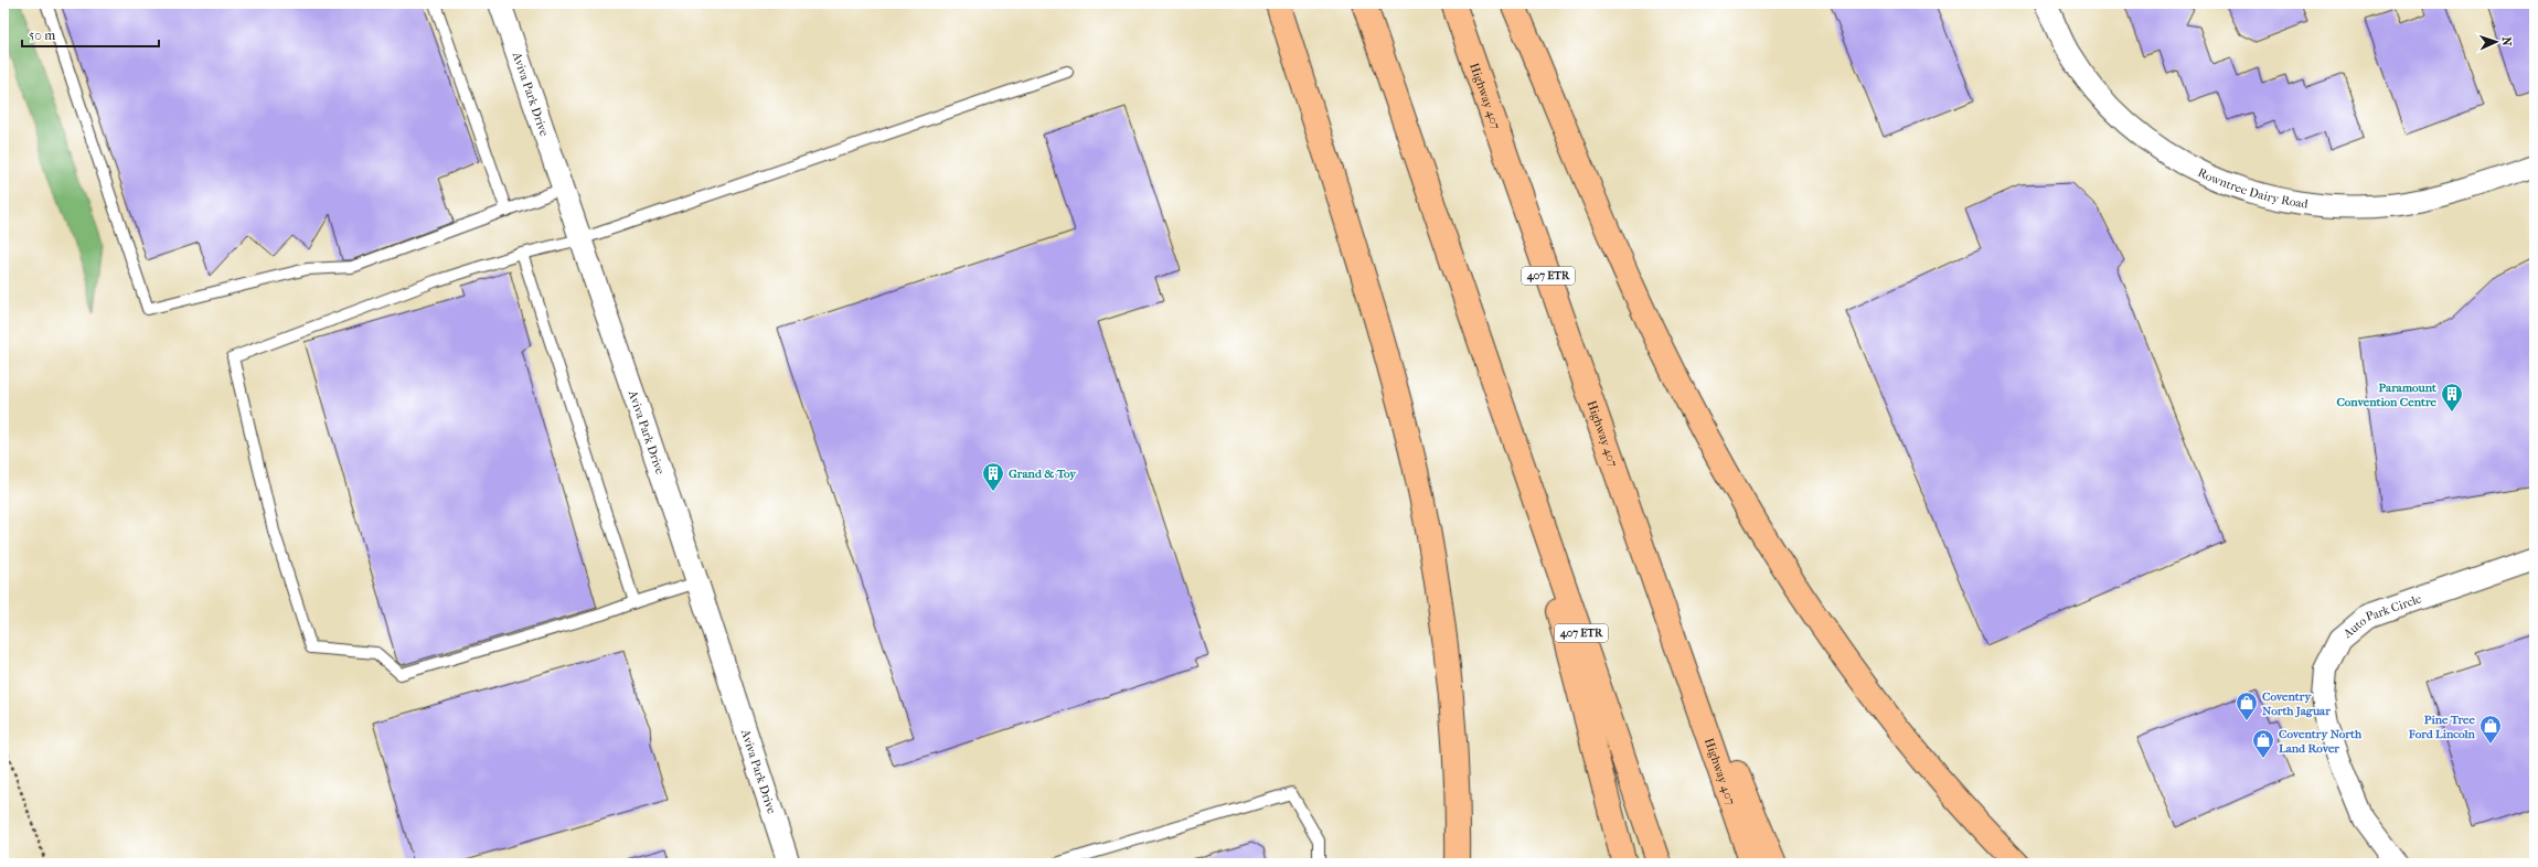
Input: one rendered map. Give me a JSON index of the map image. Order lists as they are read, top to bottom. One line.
{"streets":{"highway":["Highway 407","407 ETR"],"street":["Aviva Park Drive","Rowntree Dairy Road","Auto Park Circle"]},"places":{"building":["Paramount Convention Centre","Grand & Toy"],"shop":["Coventry North Jaguar","Pine Tree Ford Lincoln","Coventry North Land Rover"]},"scale_bar":"50 m","north":"right"}
